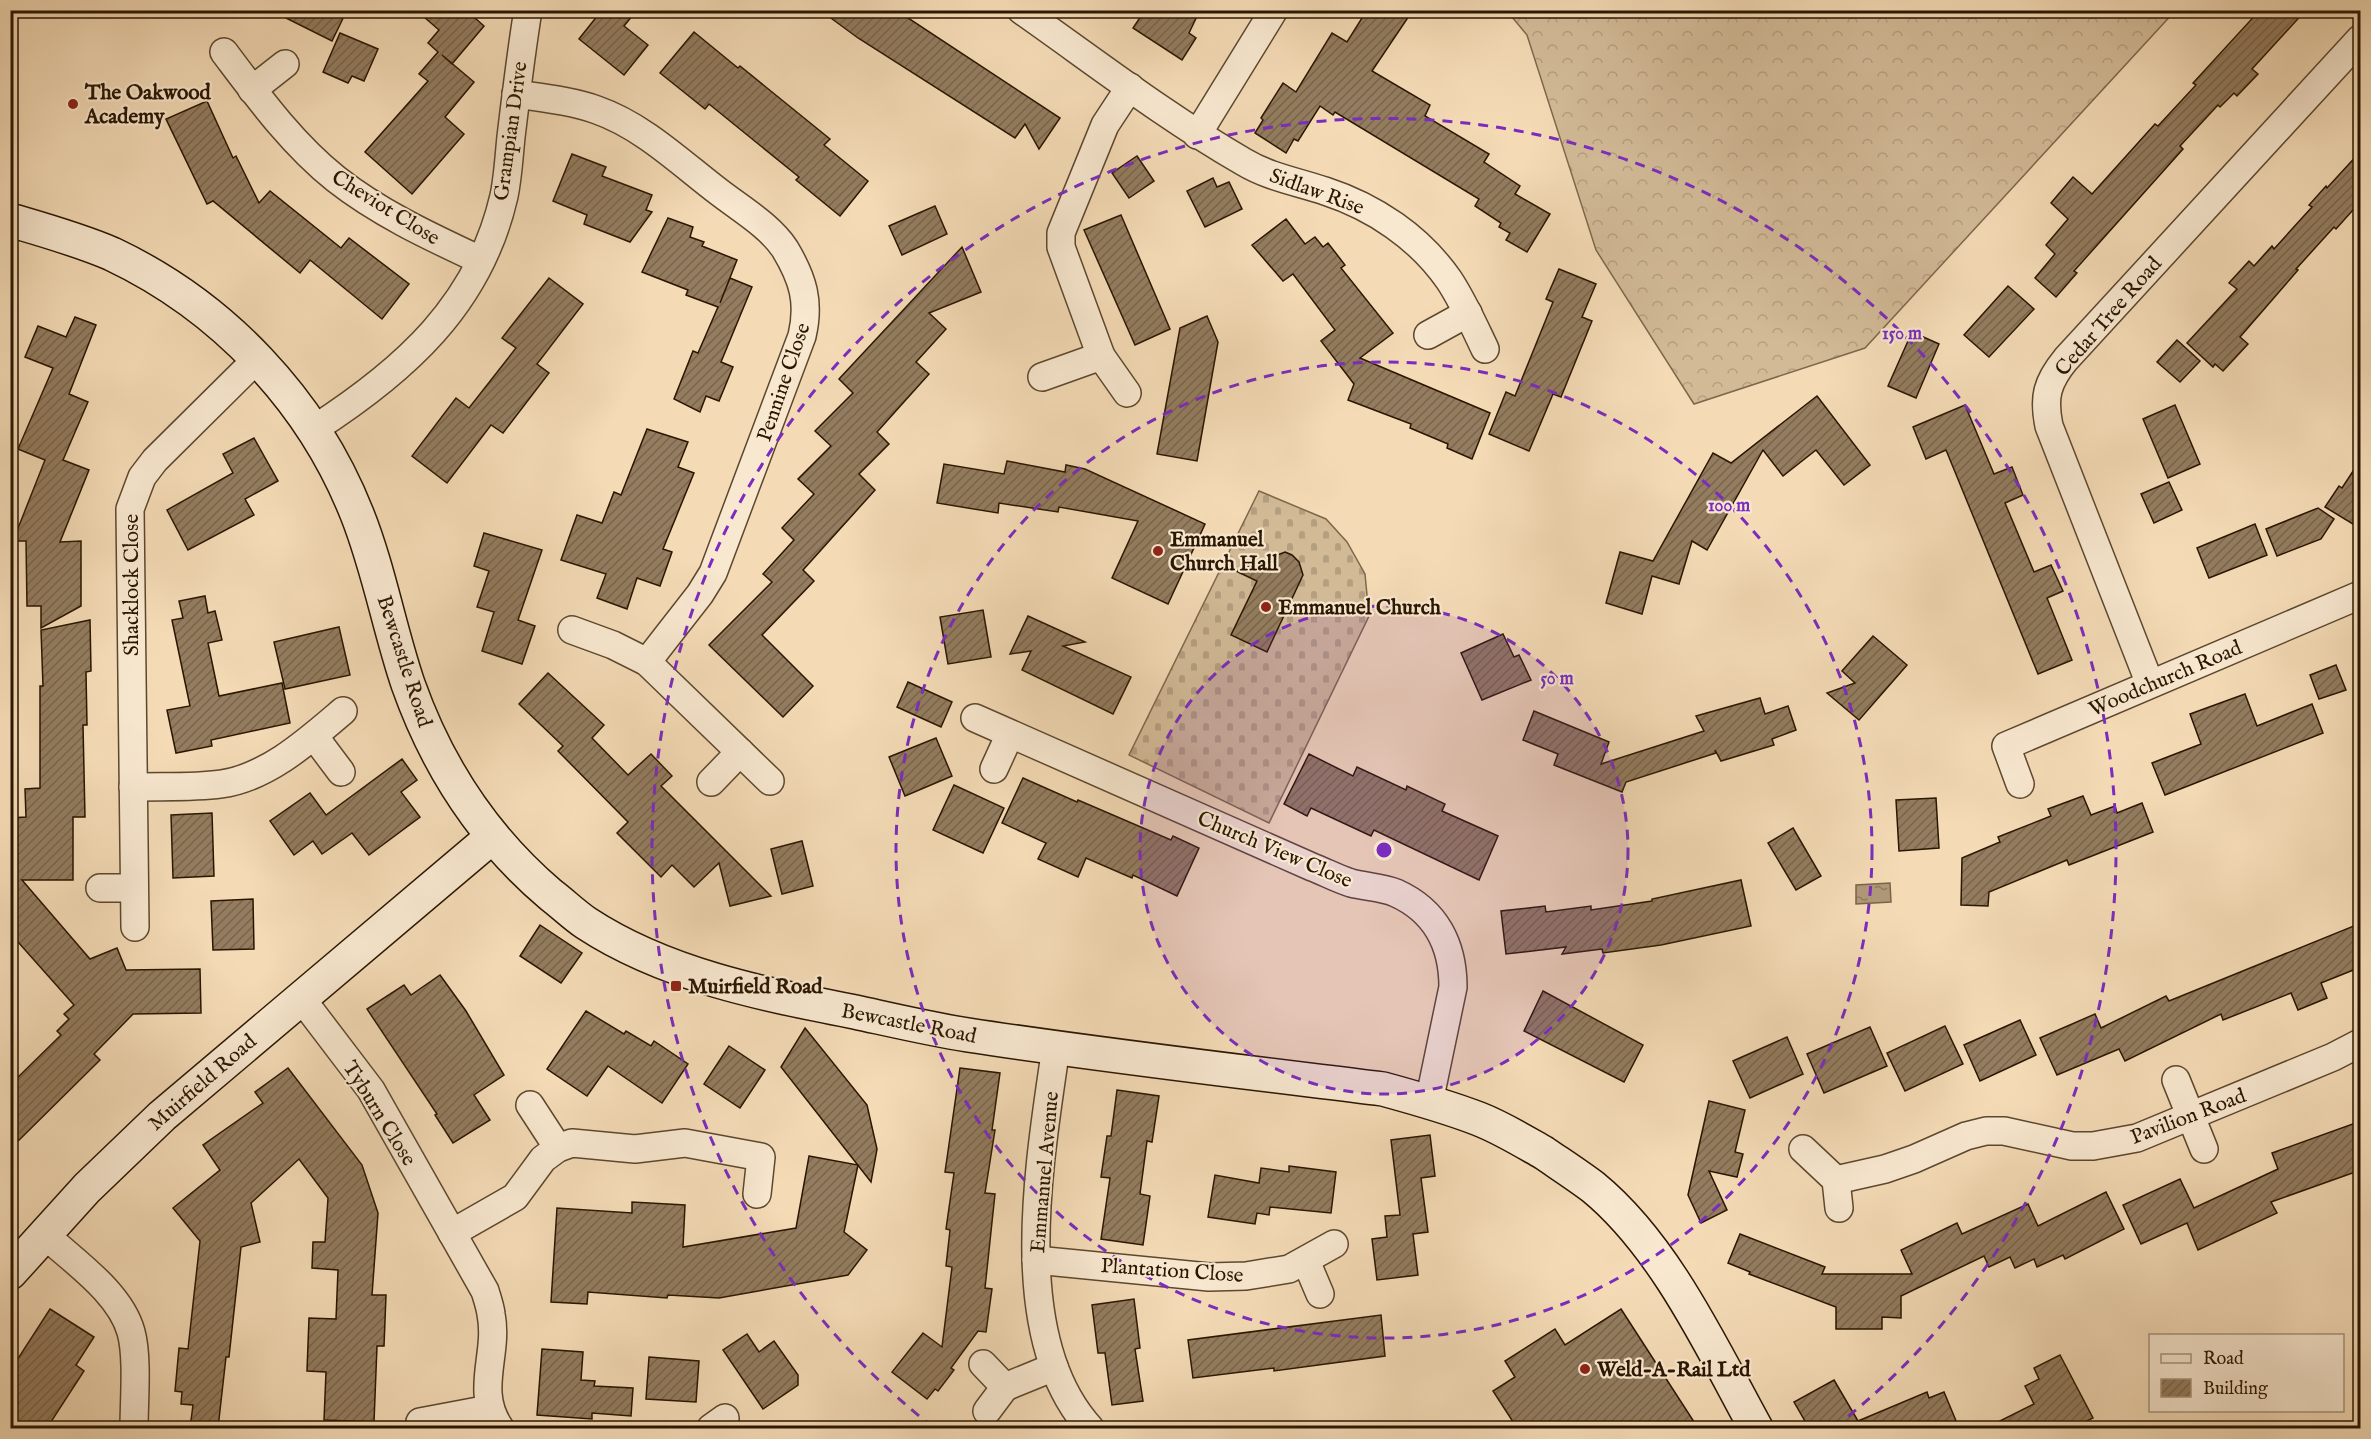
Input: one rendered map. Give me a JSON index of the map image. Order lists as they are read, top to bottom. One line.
{"streets":{"street":["Grampian Drive","Sidlaw Rise","Cheviot Close","Cedar Tree Road","Pennine Close","Shacklock Close","Bewcastle Road","Woodchurch Road","Church View Close","Muirfield Road","Tyburn Close","Pavilion Road","Emmanuel Avenue","Plantation Close"]},"crossings":[["Grampian Drive","Cheviot Close"],["Grampian Drive","Pennine Close"],["Grampian Drive","Bewcastle Road"],["Cedar Tree Road","Woodchurch Road"],["Shacklock Close","Bewcastle Road"],["Bewcastle Road","Church View Close"],["Bewcastle Road","Muirfield Road"],["Bewcastle Road","Emmanuel Avenue"],["Muirfield Road","Tyburn Close"],["Emmanuel Avenue","Plantation Close"]],"places":{"other":["The Oakwood Academy","Emmanuel Church Hall","Emmanuel Church","Weld-A-Rail Ltd"],"transit":["Muirfield Road"]},"legend":["Road","Building"],"rings":["150 m","100 m","50 m"]}
